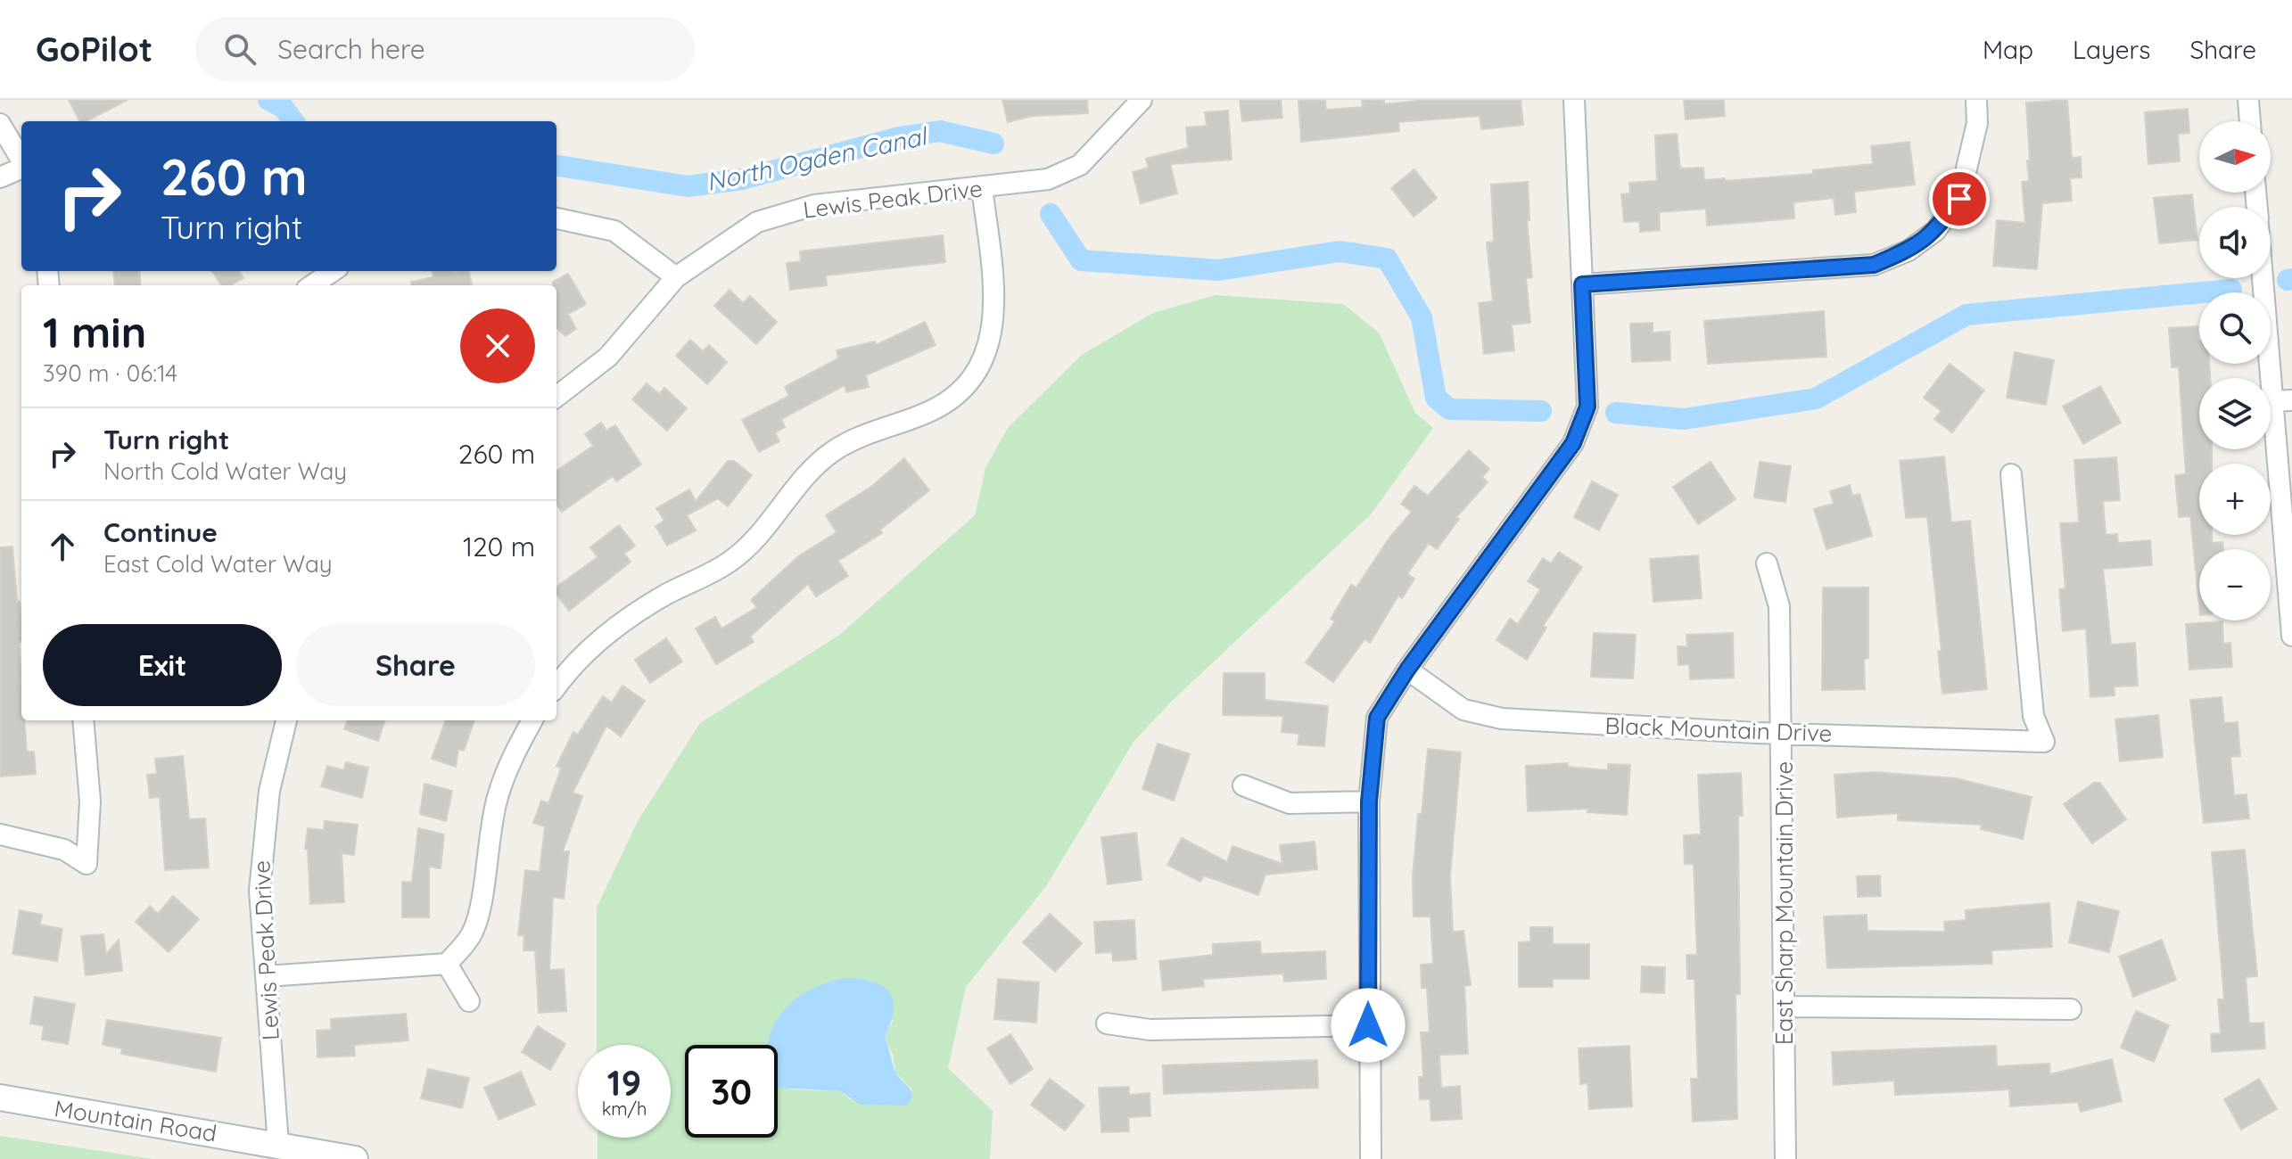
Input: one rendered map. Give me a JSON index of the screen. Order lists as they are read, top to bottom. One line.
{"streets":{"street":["Lewis Peak Drive","Black Mountain Drive","East Sharp Mountain Drive","Mountain Road"]},"crossings":[["Lewis Peak Drive","Mountain Road"],["Black Mountain Drive","East Sharp Mountain Drive"]],"water":["North Ogden Canal"],"north":"right","page":{"header":"GoPilot","search":"Search here","nav":["Map","Layers","Share"],"map_buttons":["+","−"],"turn":["260 m","Turn right"],"heading":["1 min","390 m · 06:14"],"list":[{"name":"Turn right","note":"North Cold Water Way","value":"260 m"},{"name":"Continue","note":"East Cold Water Way","value":"120 m"}],"buttons":["Exit","Share"],"speed":"19 km/h","limit":"30"}}
